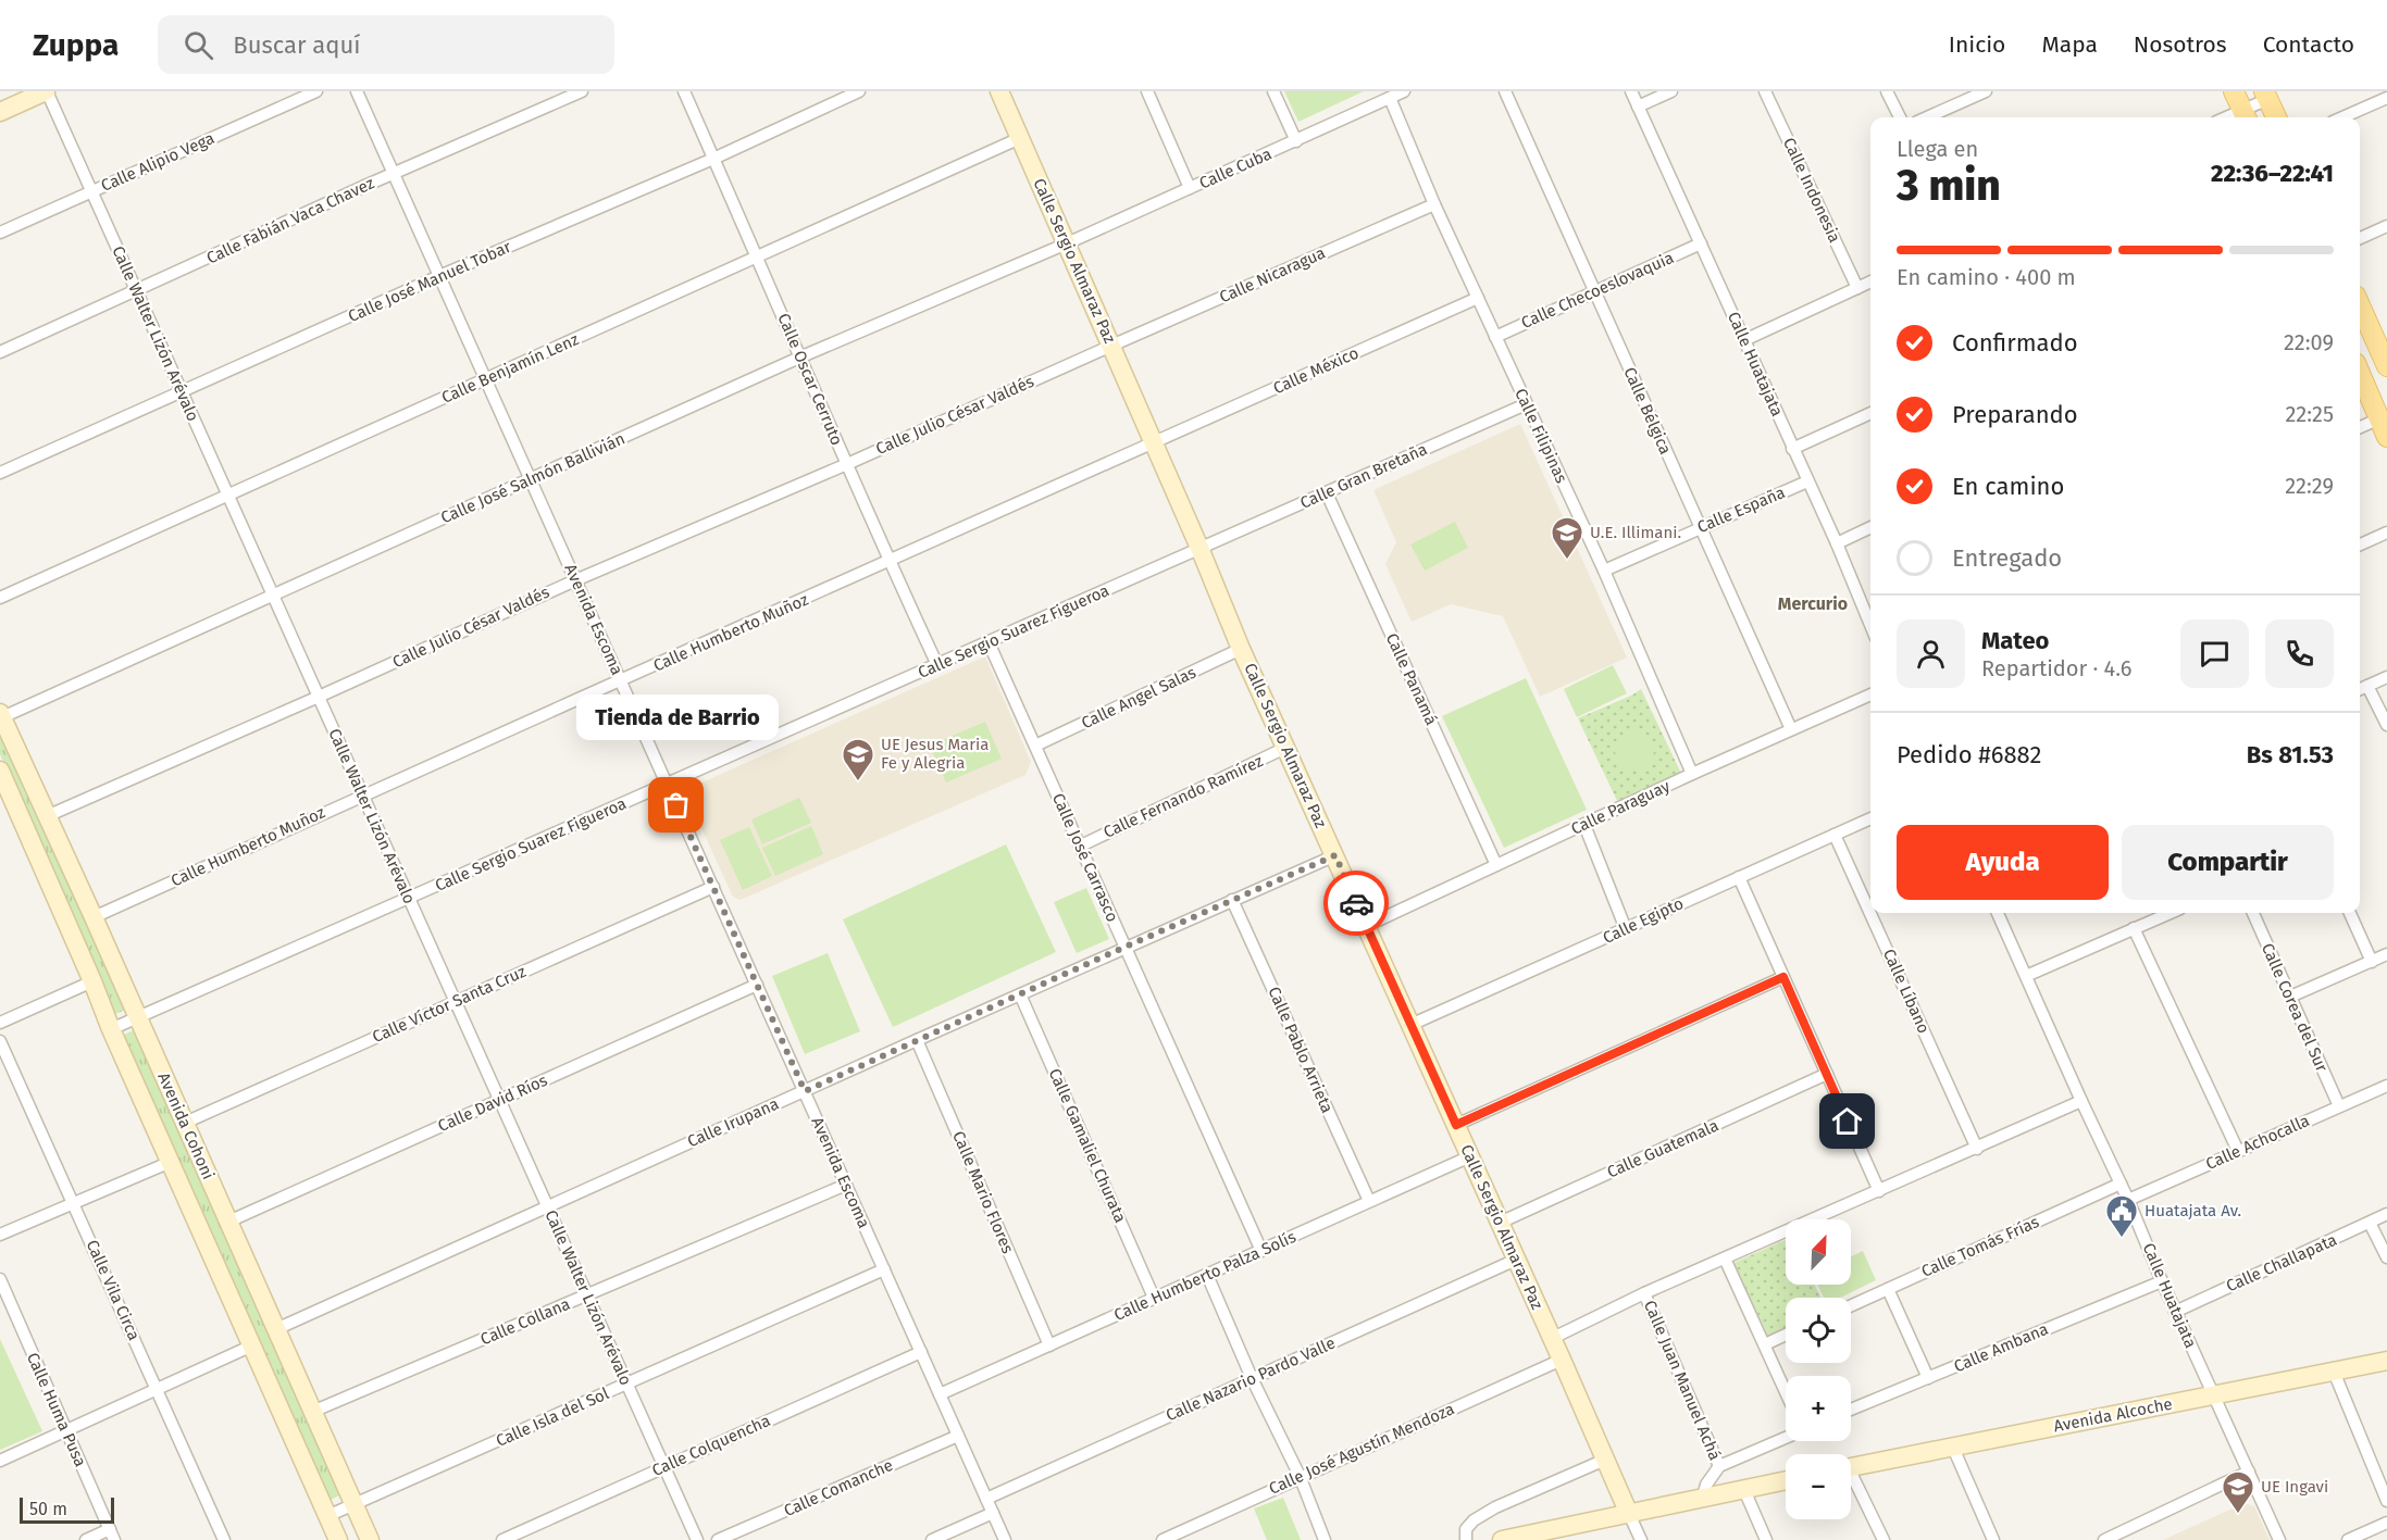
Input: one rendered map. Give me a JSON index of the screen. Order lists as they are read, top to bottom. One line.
{"streets":{"street":["Calle Alipio Vega","Calle Cuba","Calle Indonesia","Calle Fabián Vaca Chavez","Calle Sergio Almaraz Paz","Calle Nicaragua","Calle José Manuel Tobar","Calle Checoeslovaquia","Calle Walter Lizón Arévalo","Calle Huatajata","Calle Benjamín Lenz","Calle México","Calle Oscar Cerruto","Calle Bélgica","Calle Julio César Valdés","Calle Filipinas","Calle Gran Bretaña","Calle José Salmón Ballivián","Calle España","Avenida Escoma","Calle Sergio Suarez Figueroa","Calle Humberto Muñoz","Calle Panamá","Calle Angel Salas","Calle Fernando Ramírez","Calle Paraguay","Calle José Carrasco","Calle Egipto","Calle Líbano","Calle Víctor Santa Cruz","Calle Corea del Sur","Calle Pablo Arrieta","Calle David Ríos","Calle Irupana","Avenida Cohoni","Calle Achocalla","Calle Gamaliel Churata","Calle Guatemala","Calle Mario Flores","Calle Tomás Frías","Calle Challapata","Calle Humberto Palza Solís","Calle Vila Circa","Calle Collana","Calle Ambana","Calle Nazario Pardo Valle","Calle Juan Manuel Achá","Calle Huma Pusa","Avenida Alcoche","Calle Isla del Sol","Calle Colquencha","Calle José Agustín Mendoza","Calle Comanche"]},"crossings":[["Calle Alipio Vega","Calle Walter Lizón Arévalo"],["Calle Cuba","Calle Sergio Almaraz Paz"],["Calle Cuba","Calle Filipinas"],["Calle Cuba","Calle José Salmón Ballivián"],["Calle Fabián Vaca Chavez","Calle Walter Lizón Arévalo"],["Calle Fabián Vaca Chavez","Avenida Escoma"],["Calle Sergio Almaraz Paz","Calle Nicaragua"],["Calle Sergio Almaraz Paz","Calle Benjamín Lenz"],["Calle Sergio Almaraz Paz","Calle México"],["Calle Sergio Almaraz Paz","Calle Julio César Valdés"],["Calle Sergio Almaraz Paz","Calle Gran Bretaña"],["Calle Sergio Almaraz Paz","Calle José Salmón Ballivián"],["Calle Sergio Almaraz Paz","Calle Sergio Suarez Figueroa"],["Calle Sergio Almaraz Paz","Calle Humberto Muñoz"],["Calle Sergio Almaraz Paz","Calle Angel Salas"],["Calle Sergio Almaraz Paz","Calle Fernando Ramírez"],["Calle Sergio Almaraz Paz","Calle Paraguay"],["Calle Sergio Almaraz Paz","Calle Egipto"],["Calle Sergio Almaraz Paz","Calle Irupana"],["Calle Sergio Almaraz Paz","Calle Guatemala"],["Calle Sergio Almaraz Paz","Calle Humberto Palza Solís"],["Calle Sergio Almaraz Paz","Calle Nazario Pardo Valle"],["Calle Sergio Almaraz Paz","Calle José Agustín Mendoza"],["Calle Nicaragua","Calle Julio César Valdés"],["Calle Nicaragua","Calle Filipinas"],["Calle José Manuel Tobar","Calle Walter Lizón Arévalo"],["Calle José Manuel Tobar","Calle Oscar Cerruto"],["Calle José Manuel Tobar","Avenida Escoma"],["Calle Checoeslovaquia","Calle Huatajata"],["Calle Checoeslovaquia","Calle Bélgica"],["Calle Checoeslovaquia","Calle Filipinas"],["Calle Walter Lizón Arévalo","Calle Benjamín Lenz"],["Calle Walter Lizón Arévalo","Calle Julio César Valdés"],["Calle Walter Lizón Arévalo","Calle José Salmón Ballivián"],["Calle Walter Lizón Arévalo","Calle Sergio Suarez Figueroa"],["Calle Walter Lizón Arévalo","Calle Humberto Muñoz"],["Calle Walter Lizón Arévalo","Calle Víctor Santa Cruz"],["Calle Walter Lizón Arévalo","Calle David Ríos"],["Calle Walter Lizón Arévalo","Calle Irupana"],["Calle Walter Lizón Arévalo","Calle Collana"],["Calle Walter Lizón Arévalo","Calle Isla del Sol"],["Calle Walter Lizón Arévalo","Calle Colquencha"],["Calle Huatajata","Calle España"],["Calle Huatajata","Calle Achocalla"],["Calle Huatajata","Calle Tomás Frías"],["Calle Huatajata","Calle Challapata"],["Calle Huatajata","Calle Ambana"],["Calle Huatajata","Avenida Alcoche"],["Calle Benjamín Lenz","Calle Oscar Cerruto"],["Calle Benjamín Lenz","Avenida Escoma"],["Calle México","Calle Filipinas"],["Calle México","Calle Humberto Muñoz"],["Calle Oscar Cerruto","Calle Julio César Valdés"],["Calle Oscar Cerruto","Calle José Salmón Ballivián"],["Calle Oscar Cerruto","Calle Sergio Suarez Figueroa"],["Calle Oscar Cerruto","Calle Humberto Muñoz"],["Calle Bélgica","Calle España"],["Calle Bélgica","Calle Paraguay"],["Calle Julio César Valdés","Avenida Escoma"],["Calle Julio César Valdés","Avenida Cohoni"],["Calle Filipinas","Calle Gran Bretaña"],["Calle Filipinas","Calle España"],["Calle Filipinas","Calle Paraguay"],["Calle Gran Bretaña","Calle Sergio Suarez Figueroa"],["Calle Gran Bretaña","Calle Panamá"],["Calle José Salmón Ballivián","Avenida Escoma"],["Calle José Salmón Ballivián","Avenida Cohoni"],["Avenida Escoma","Calle Sergio Suarez Figueroa"],["Avenida Escoma","Calle Humberto Muñoz"],["Avenida Escoma","Calle Víctor Santa Cruz"],["Avenida Escoma","Calle David Ríos"],["Avenida Escoma","Calle Irupana"],["Avenida Escoma","Calle Humberto Palza Solís"],["Avenida Escoma","Calle Collana"],["Avenida Escoma","Calle Nazario Pardo Valle"],["Avenida Escoma","Calle Isla del Sol"],["Avenida Escoma","Calle Colquencha"],["Avenida Escoma","Calle Comanche"],["Calle Sergio Suarez Figueroa","Calle José Carrasco"],["Calle Sergio Suarez Figueroa","Avenida Cohoni"],["Calle Humberto Muñoz","Avenida Cohoni"],["Calle Panamá","Calle Paraguay"],["Calle Angel Salas","Calle José Carrasco"],["Calle Fernando Ramírez","Calle José Carrasco"],["Calle José Carrasco","Calle Irupana"],["Calle José Carrasco","Calle Humberto Palza Solís"],["Calle Egipto","Calle Líbano"],["Calle Víctor Santa Cruz","Avenida Cohoni"],["Calle Corea del Sur","Calle Achocalla"],["Calle Pablo Arrieta","Calle Irupana"],["Calle Pablo Arrieta","Calle Humberto Palza Solís"],["Calle David Ríos","Avenida Cohoni"],["Calle Irupana","Avenida Cohoni"],["Calle Irupana","Calle Gamaliel Churata"],["Calle Irupana","Calle Mario Flores"],["Avenida Cohoni","Calle Collana"],["Avenida Cohoni","Calle Isla del Sol"],["Calle Gamaliel Churata","Calle Humberto Palza Solís"],["Calle Mario Flores","Calle Humberto Palza Solís"]],"districts":["Mercurio"],"places":{"school or university":["U.E. Illimani.","UE Jesus Maria Fe y Alegria","UE Ingavi"],"other":["Tienda de Barrio"],"public building":["Huatajata Av."]},"scale_bar":"50 m","north":"top right","page":{"header":"Zuppa","search":"Buscar aquí","nav":["Inicio","Mapa","Nosotros","Contacto"],"heading":["3 min","Llega en","22:36–22:41"],"panel":["Mateo","Repartidor · 4.6","Pedido #6882","Bs 81.53"],"bar":"En camino · 400 m","list":[["Confirmado","22:09"],["Preparando","22:25"],["En camino","22:29"],"Entregado"],"bubble":"Tienda de Barrio","buttons":["Ayuda","Compartir"],"map_buttons":["+","−"],"scale":"50 m"}}
